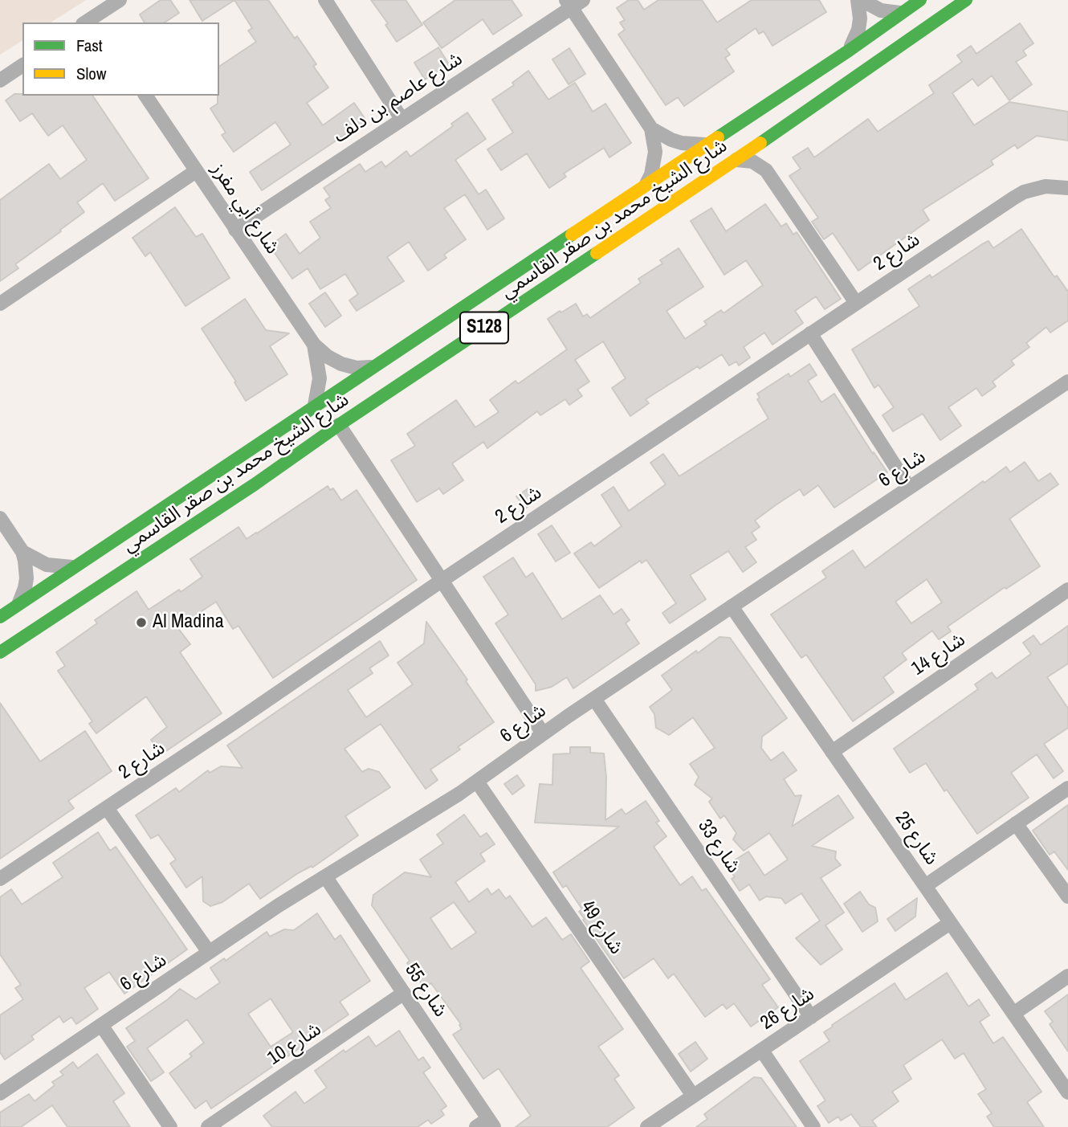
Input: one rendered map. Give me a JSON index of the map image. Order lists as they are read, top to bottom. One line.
{"streets":{"main road":["شارع الشيخ محمد بن صقر القاسمي","S128"],"street":["شارع عاصم بن دلف","شارع أبي مفرز","شارع 2","شارع 6","شارع 14","شارع 25","شارع 33","شارع 49","شارع 55","شارع 26","شارع 10"]},"crossings":[["شارع عاصم بن دلف","شارع أبي مفرز"],["شارع أبي مفرز","شارع الشيخ محمد بن صقر القاسمي"],["شارع 6","شارع 25"],["شارع 6","شارع 33"],["شارع 6","شارع 49"],["شارع 6","شارع 55"],["شارع 14","شارع 25"],["شارع 25","شارع 26"],["شارع 33","شارع 26"],["شارع 49","شارع 26"],["شارع 55","شارع 10"]],"places":["Al Madina"],"legend":["Fast","Slow"]}
